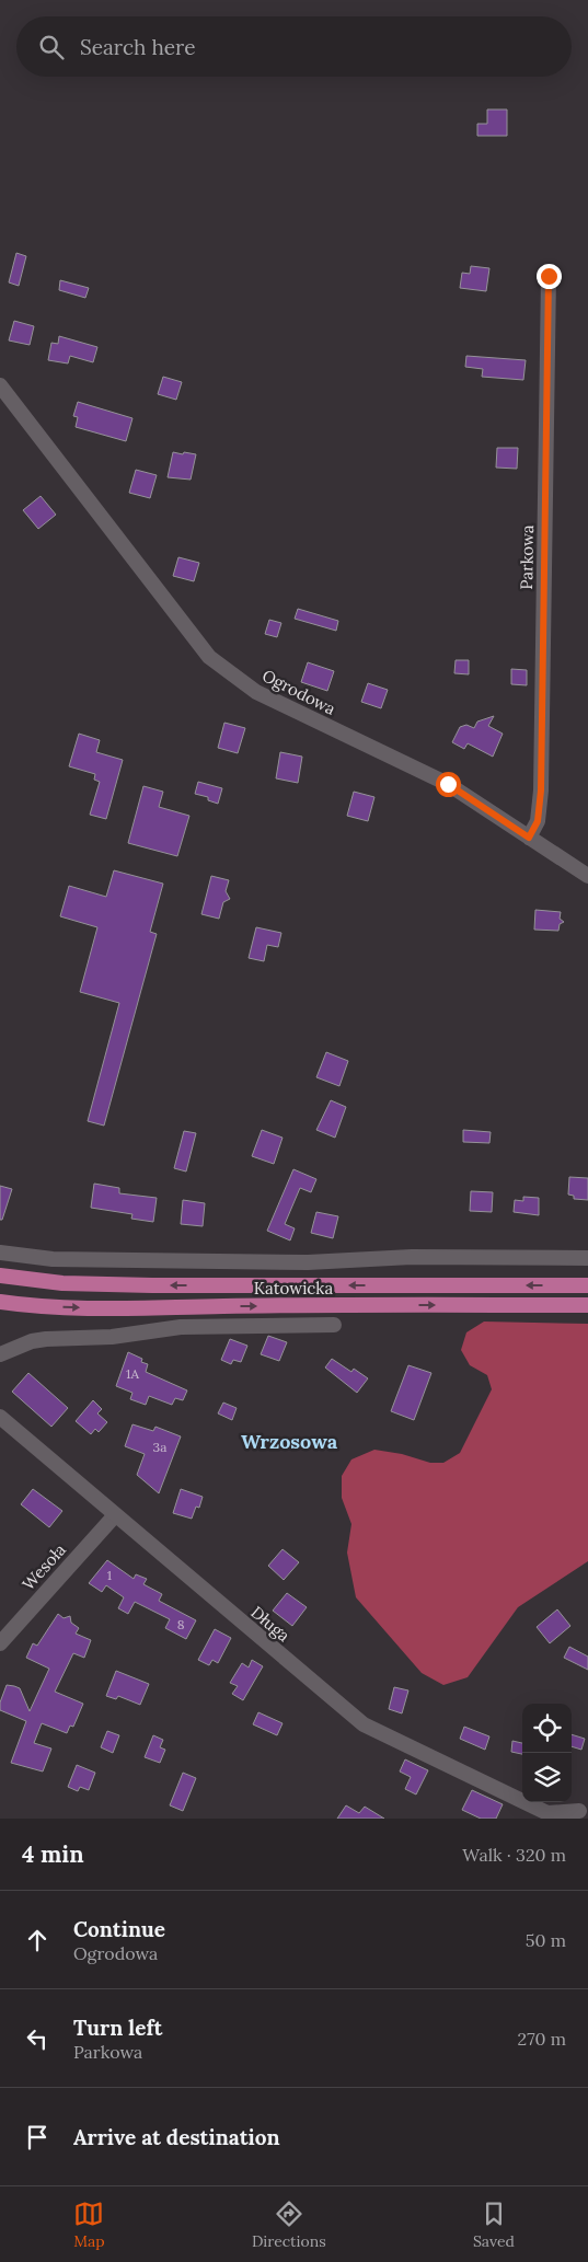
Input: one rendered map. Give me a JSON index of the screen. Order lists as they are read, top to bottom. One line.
{"streets":{"main road":["Katowicka"],"street":["Parkowa","Ogrodowa","Wesoła","Długa"]},"crossings":[["Parkowa","Ogrodowa"],["Wesoła","Długa"]],"districts":["Wrzosowa"],"house_numbers":["1A","3a","1","8"],"page":{"search":"Search here","heading":["4 min","Walk · 320 m"],"list":[["Continue","Ogrodowa","50 m"],["Turn left","Parkowa","270 m"],"Arrive at destination"],"nav":["Map","Directions","Saved"]}}
